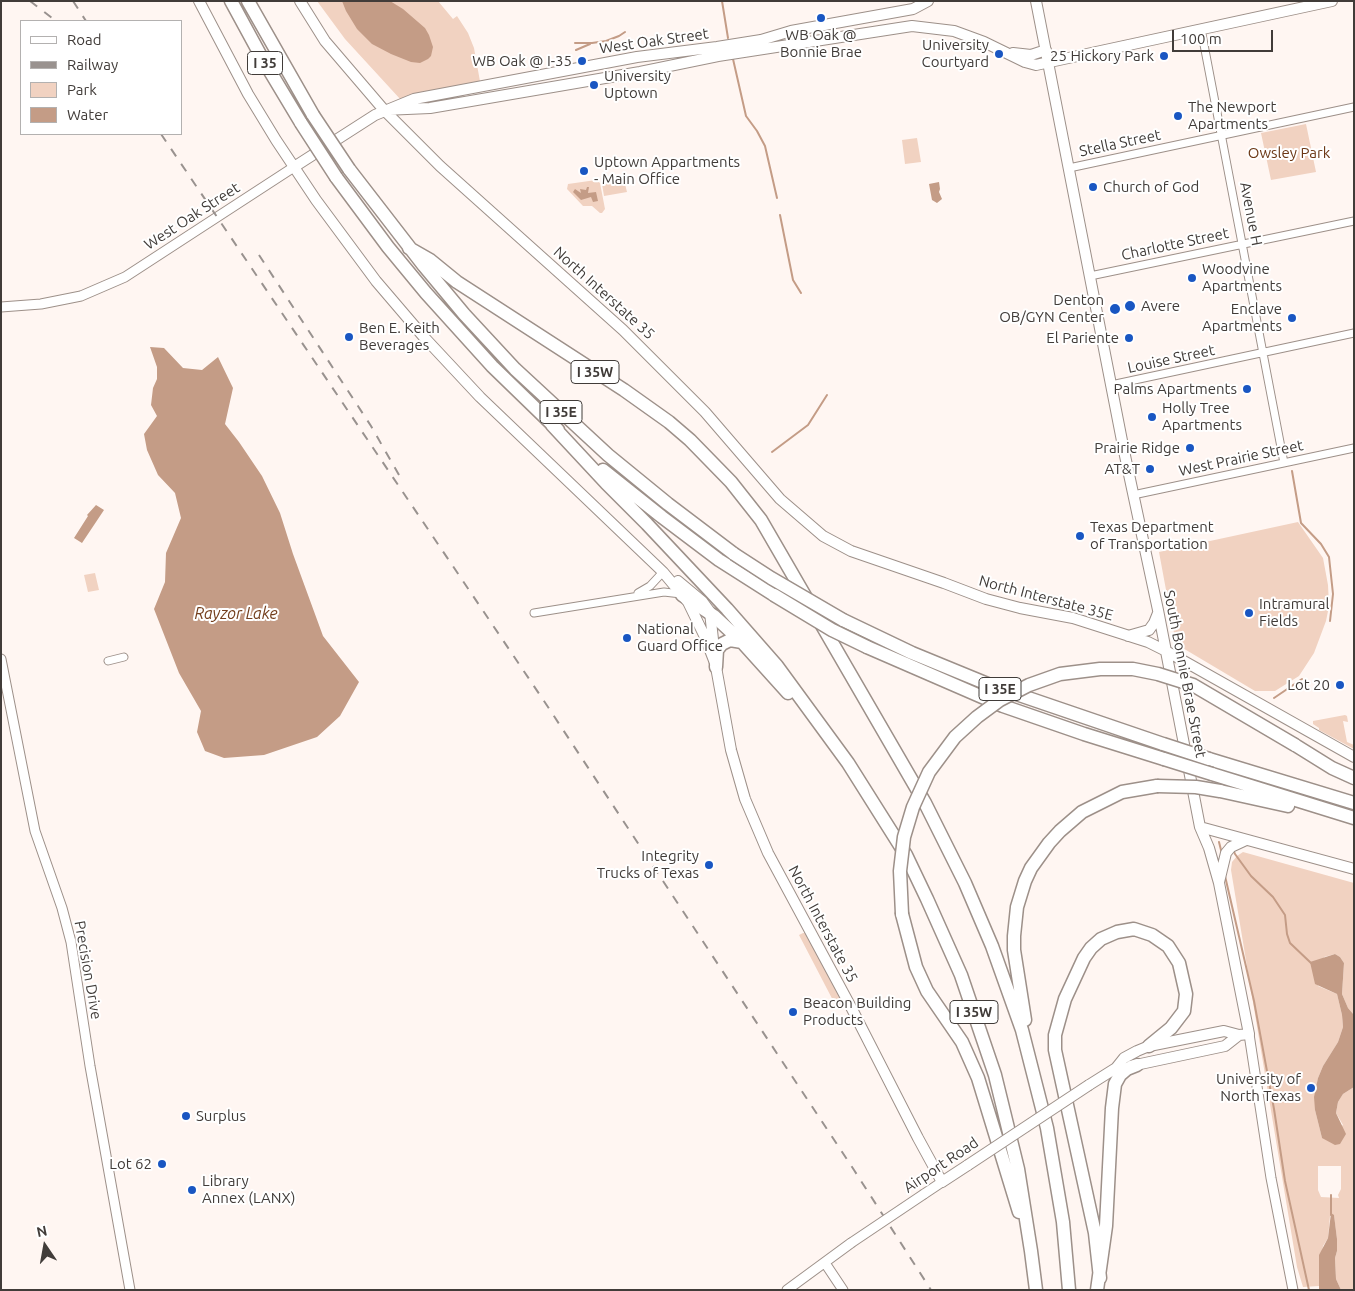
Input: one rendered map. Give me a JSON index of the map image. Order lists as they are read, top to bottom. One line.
{"streets":{"highway":["I 35","I 35W","I 35E"],"main road":["West Oak Street","North Interstate 35","North Interstate 35E","South Bonnie Brae Street","Airport Road"],"street":["Stella Street","Avenue H","Charlotte Street","Louise Street","West Prairie Street","Precision Drive"]},"crossings":[["West Oak Street","North Interstate 35"],["I 35","I 35W"],["I 35","I 35E"],["Stella Street","Avenue H"],["Stella Street","South Bonnie Brae Street"],["Avenue H","Charlotte Street"],["Avenue H","Louise Street"],["Avenue H","West Prairie Street"],["Charlotte Street","South Bonnie Brae Street"],["North Interstate 35","North Interstate 35E"],["North Interstate 35","Airport Road"],["Louise Street","South Bonnie Brae Street"],["I 35W","I 35E"],["West Prairie Street","South Bonnie Brae Street"],["North Interstate 35E","South Bonnie Brae Street"],["South Bonnie Brae Street","Airport Road"]],"water":["Rayzor Lake"],"parks":["Owsley Park"],"places":["WB Oak @ Bonnie Brae","University Courtyard","25 Hickory Park","WB Oak @ I-35","University Uptown","The Newport Apartments","Uptown Appartments - Main Office","Church of God","Woodvine Apartments","Avere","Denton OB/GYN Center","Enclave Apartments","Ben E. Keith Beverages","El Pariente","Palms Apartments","Holly Tree Apartments","Prairie Ridge","AT&T","Texas Department of Transportation","Intramural Fields","National Guard Office","Lot 20","Integrity Trucks of Texas","Beacon Building Products","University of North Texas","Surplus","Lot 62","Library Annex (LANX)"],"legend":["Road","Railway","Park","Water"],"scale_bar":"100 m","north":"top"}
